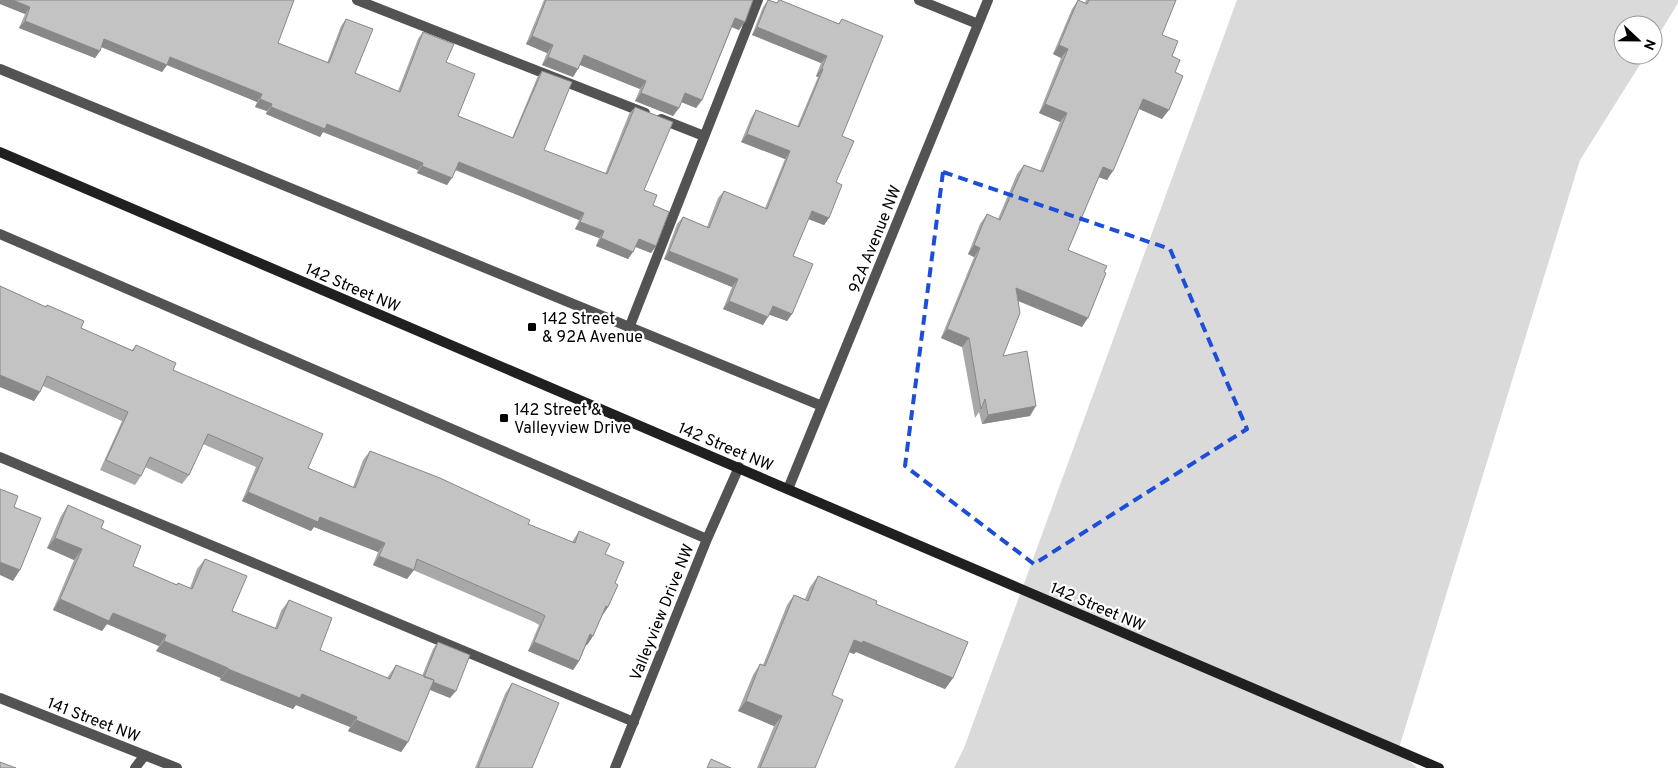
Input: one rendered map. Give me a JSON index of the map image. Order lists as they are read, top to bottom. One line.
{"streets":{"main road":["142 Street NW"],"street":["92A Avenue NW","Valleyview Drive NW","141 Street NW"]},"crossings":[["92A Avenue NW","142 Street NW"],["142 Street NW","Valleyview Drive NW"]],"places":{"transit":["142 Street & 92A Avenue","142 Street & Valleyview Drive"]},"north":"right"}
